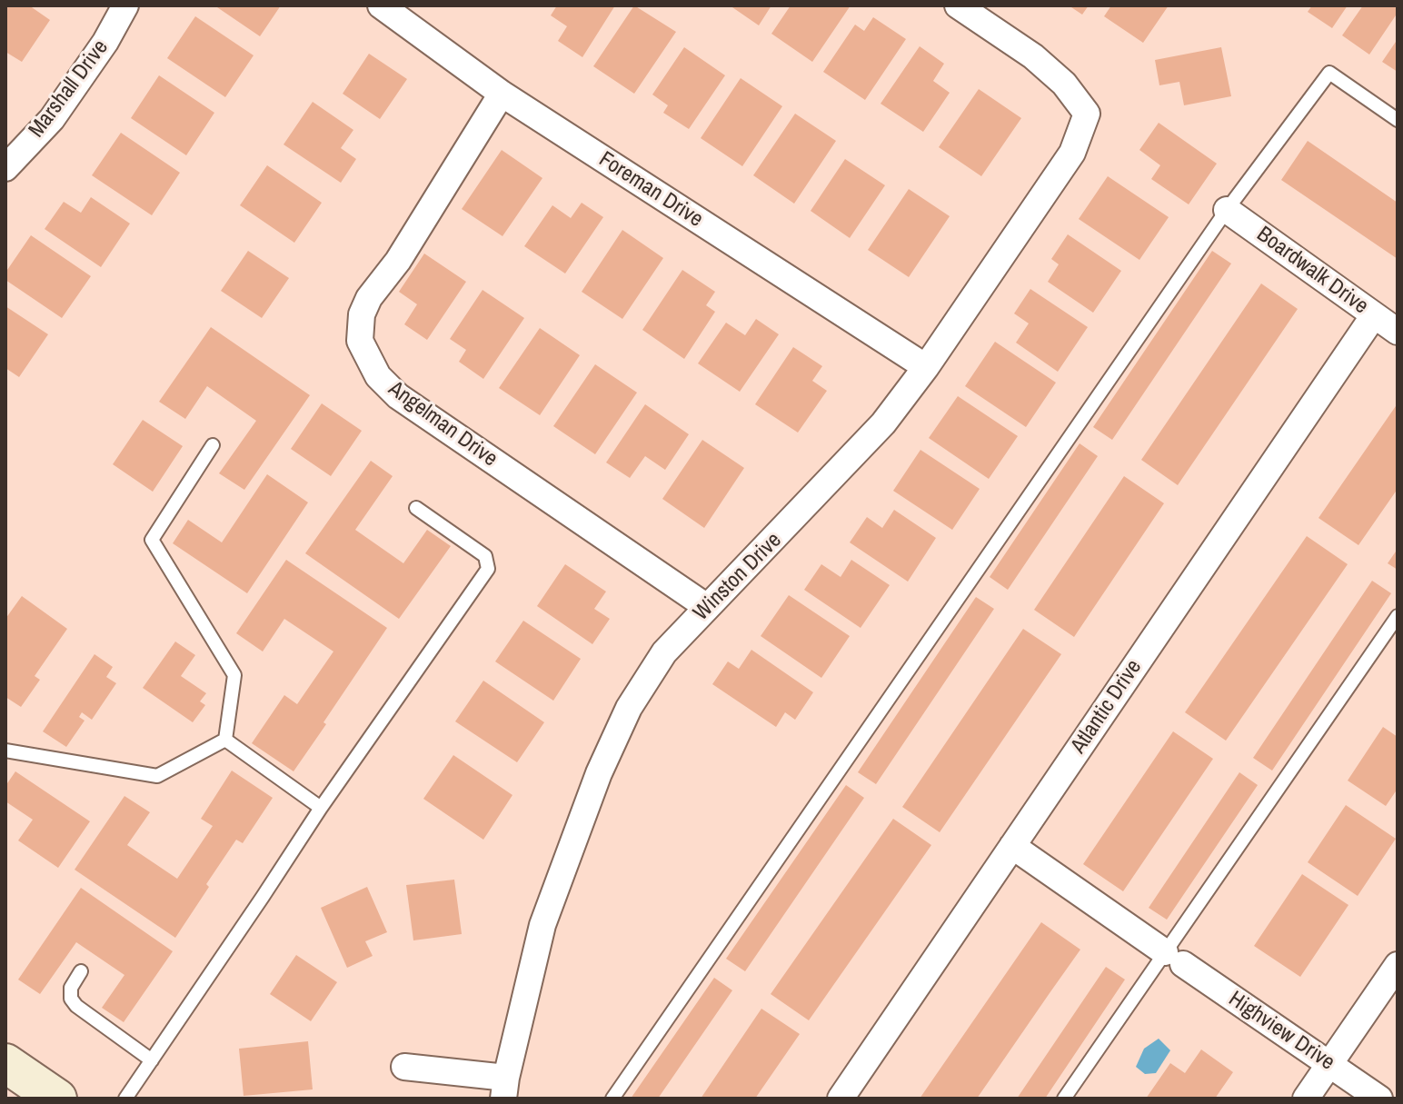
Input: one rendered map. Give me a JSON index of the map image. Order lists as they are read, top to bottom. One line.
{"streets":{"street":["Marshall Drive","Foreman Drive","Boardwalk Drive","Angelman Drive","Winston Drive","Atlantic Drive","Highview Drive"]},"crossings":[["Foreman Drive","Angelman Drive"],["Foreman Drive","Winston Drive"],["Boardwalk Drive","Atlantic Drive"],["Angelman Drive","Winston Drive"],["Atlantic Drive","Highview Drive"]]}
